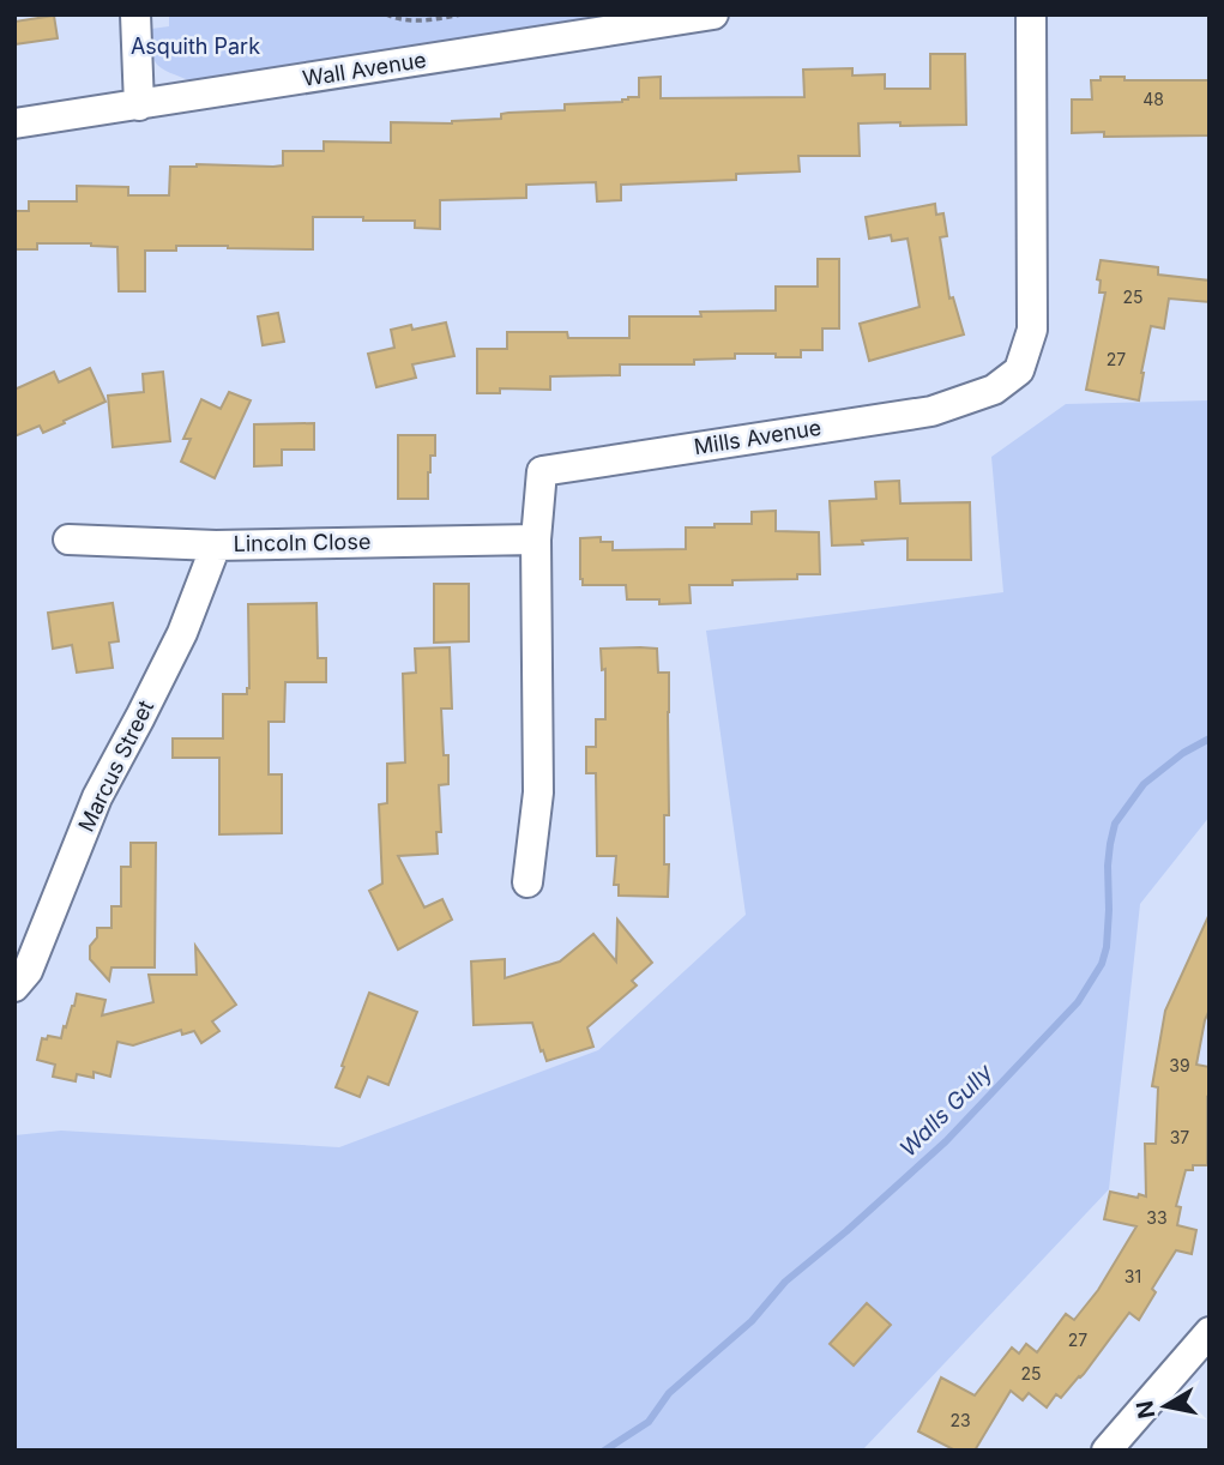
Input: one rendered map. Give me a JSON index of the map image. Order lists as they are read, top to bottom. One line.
{"streets":{"street":["Wall Avenue","Mills Avenue","Lincoln Close","Marcus Street"]},"crossings":[["Mills Avenue","Lincoln Close"],["Lincoln Close","Marcus Street"]],"water":["Walls Gully"],"parks":["Asquith Park"],"house_numbers":["48","25","27","39","37","33","31","27","25","23"],"north":"left"}
